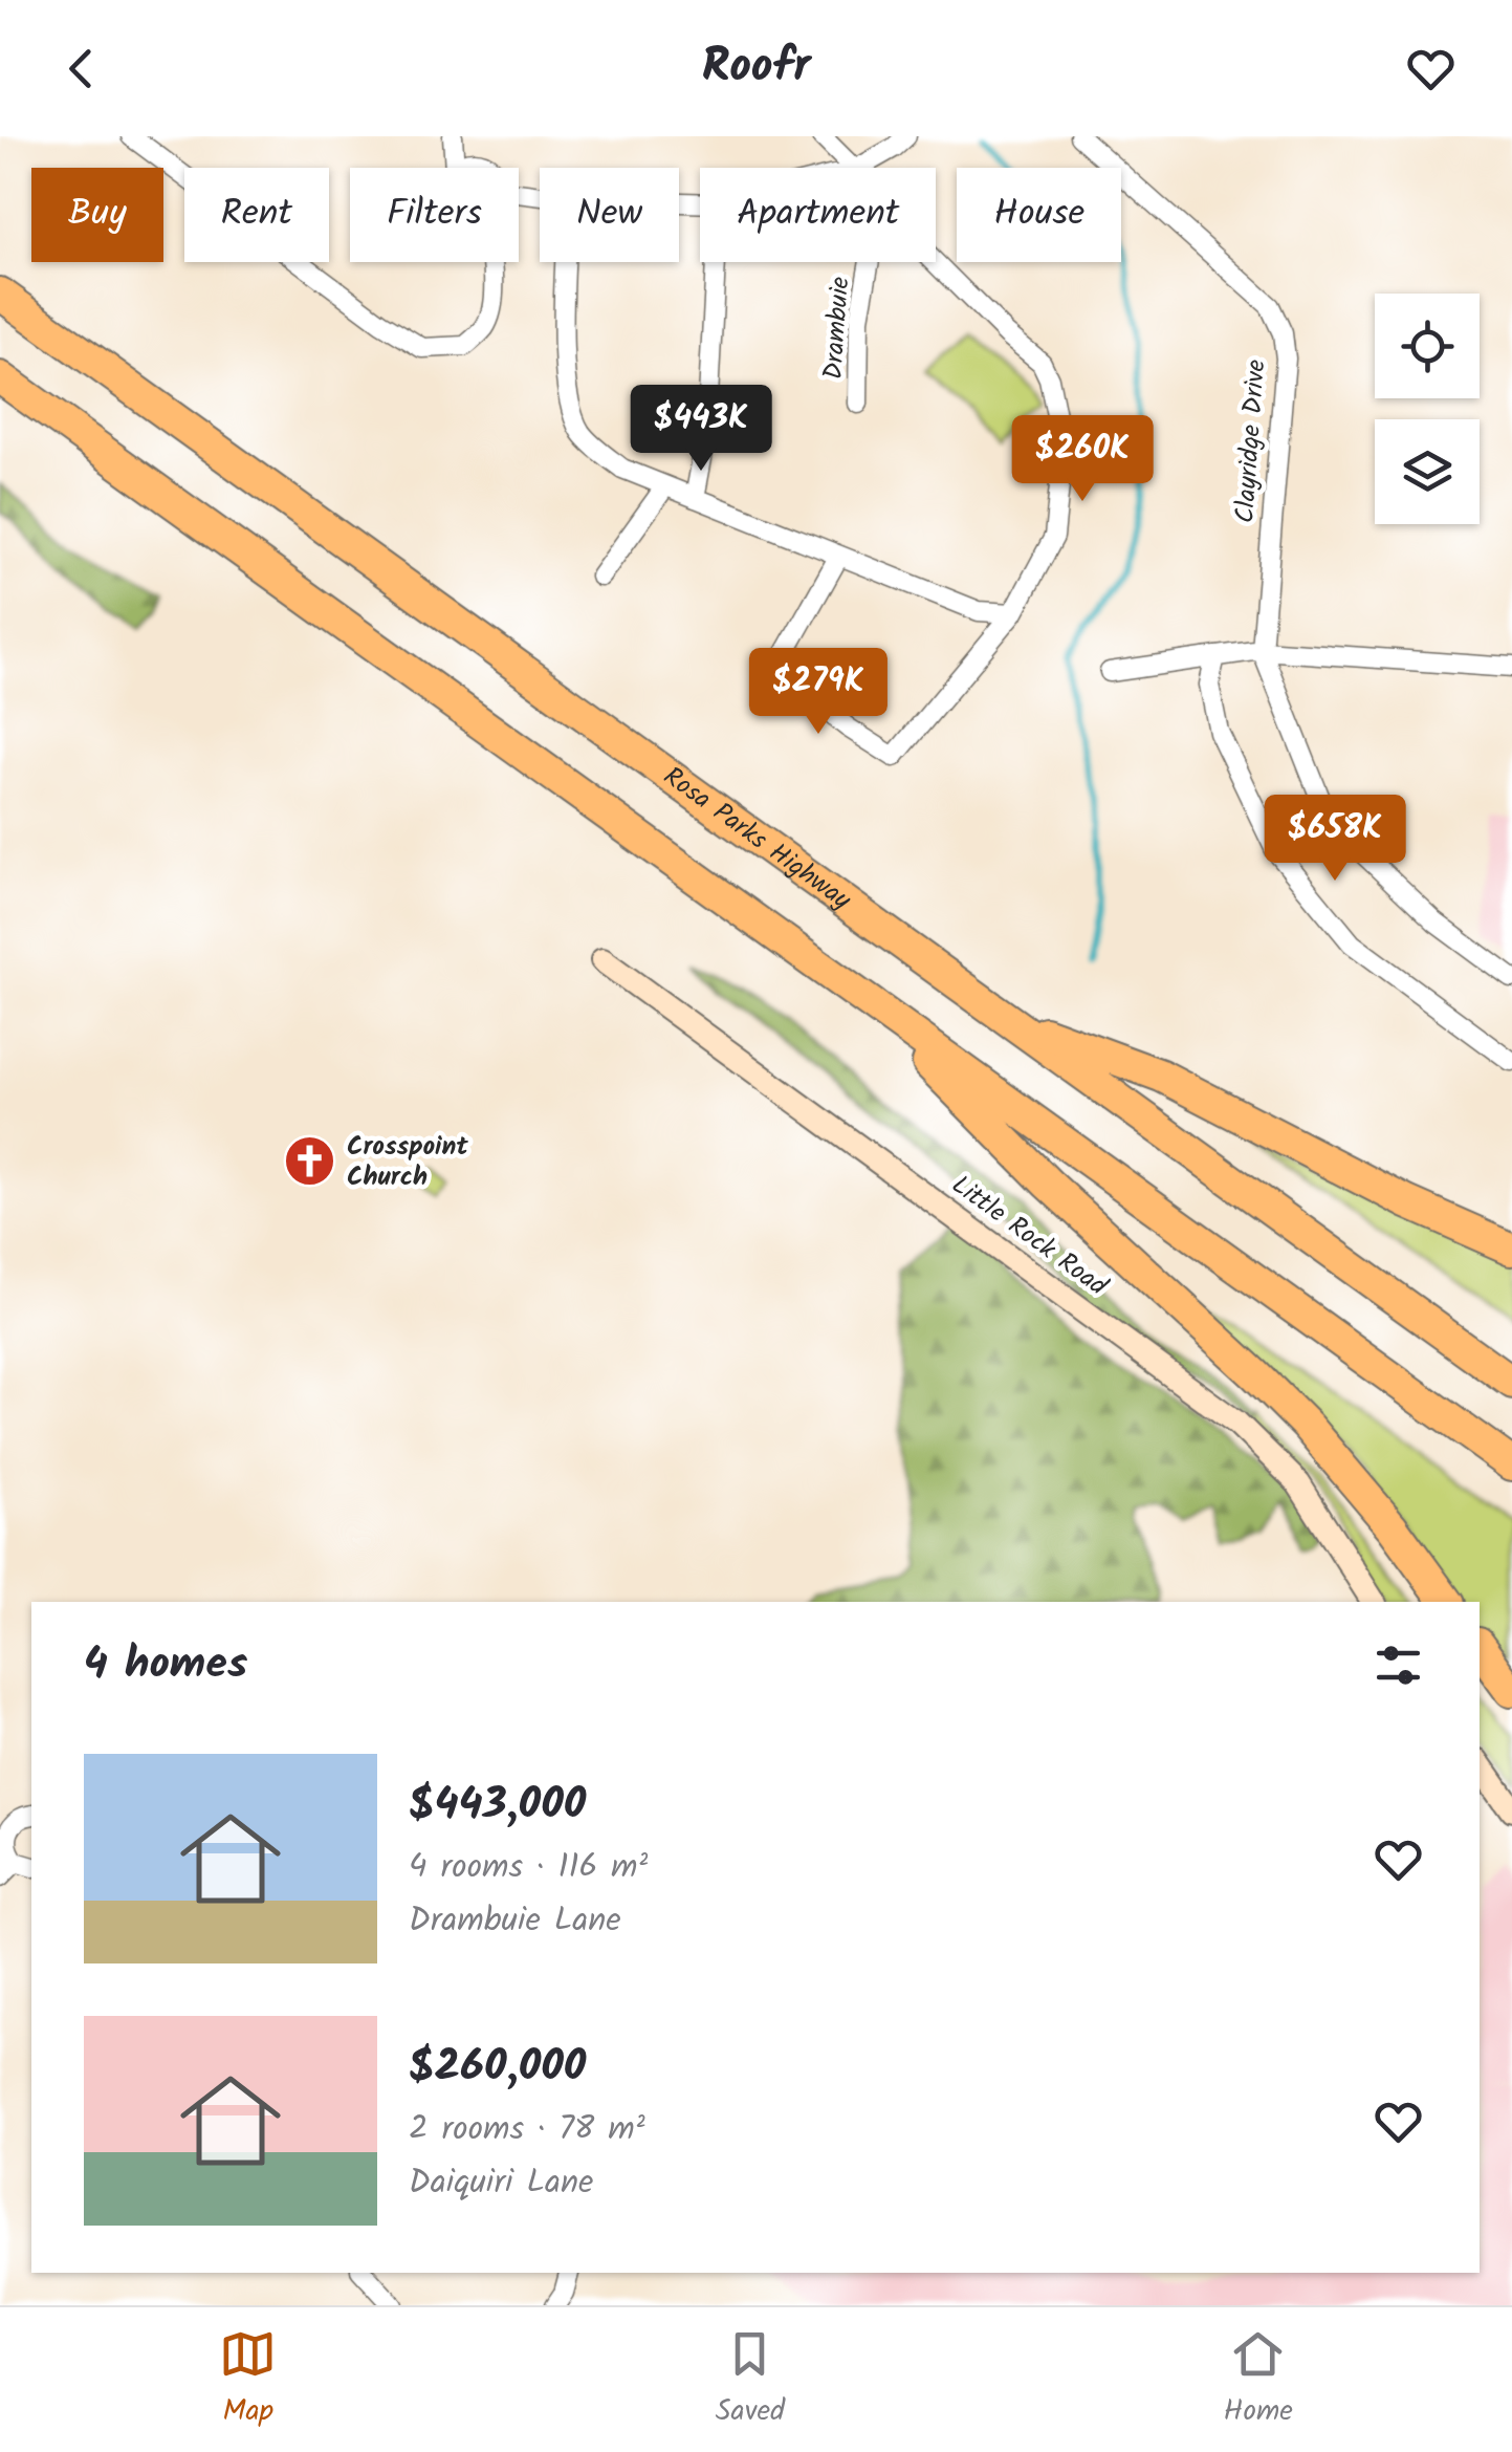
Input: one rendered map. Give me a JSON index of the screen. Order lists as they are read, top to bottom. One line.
{"streets":{"highway":["Rosa Parks Highway"],"street":["Drambuie","Clayridge Drive","Little Rock Road"]},"places":{"church":["Crosspoint Church"]},"page":{"header":"Roofr","chip":["Buy","Rent","Filters","New","Apartment","House"],"price":["$443K","$260K","$279K","$658K"],"heading":"4 homes","list":[{"name":"$443,000","note":"4 rooms · 116 m² · Drambuie Lane"},{"name":"$260,000","note":"2 rooms · 78 m² · Daiquiri Lane"}],"tabs":["Map","Saved","Home"]}}
